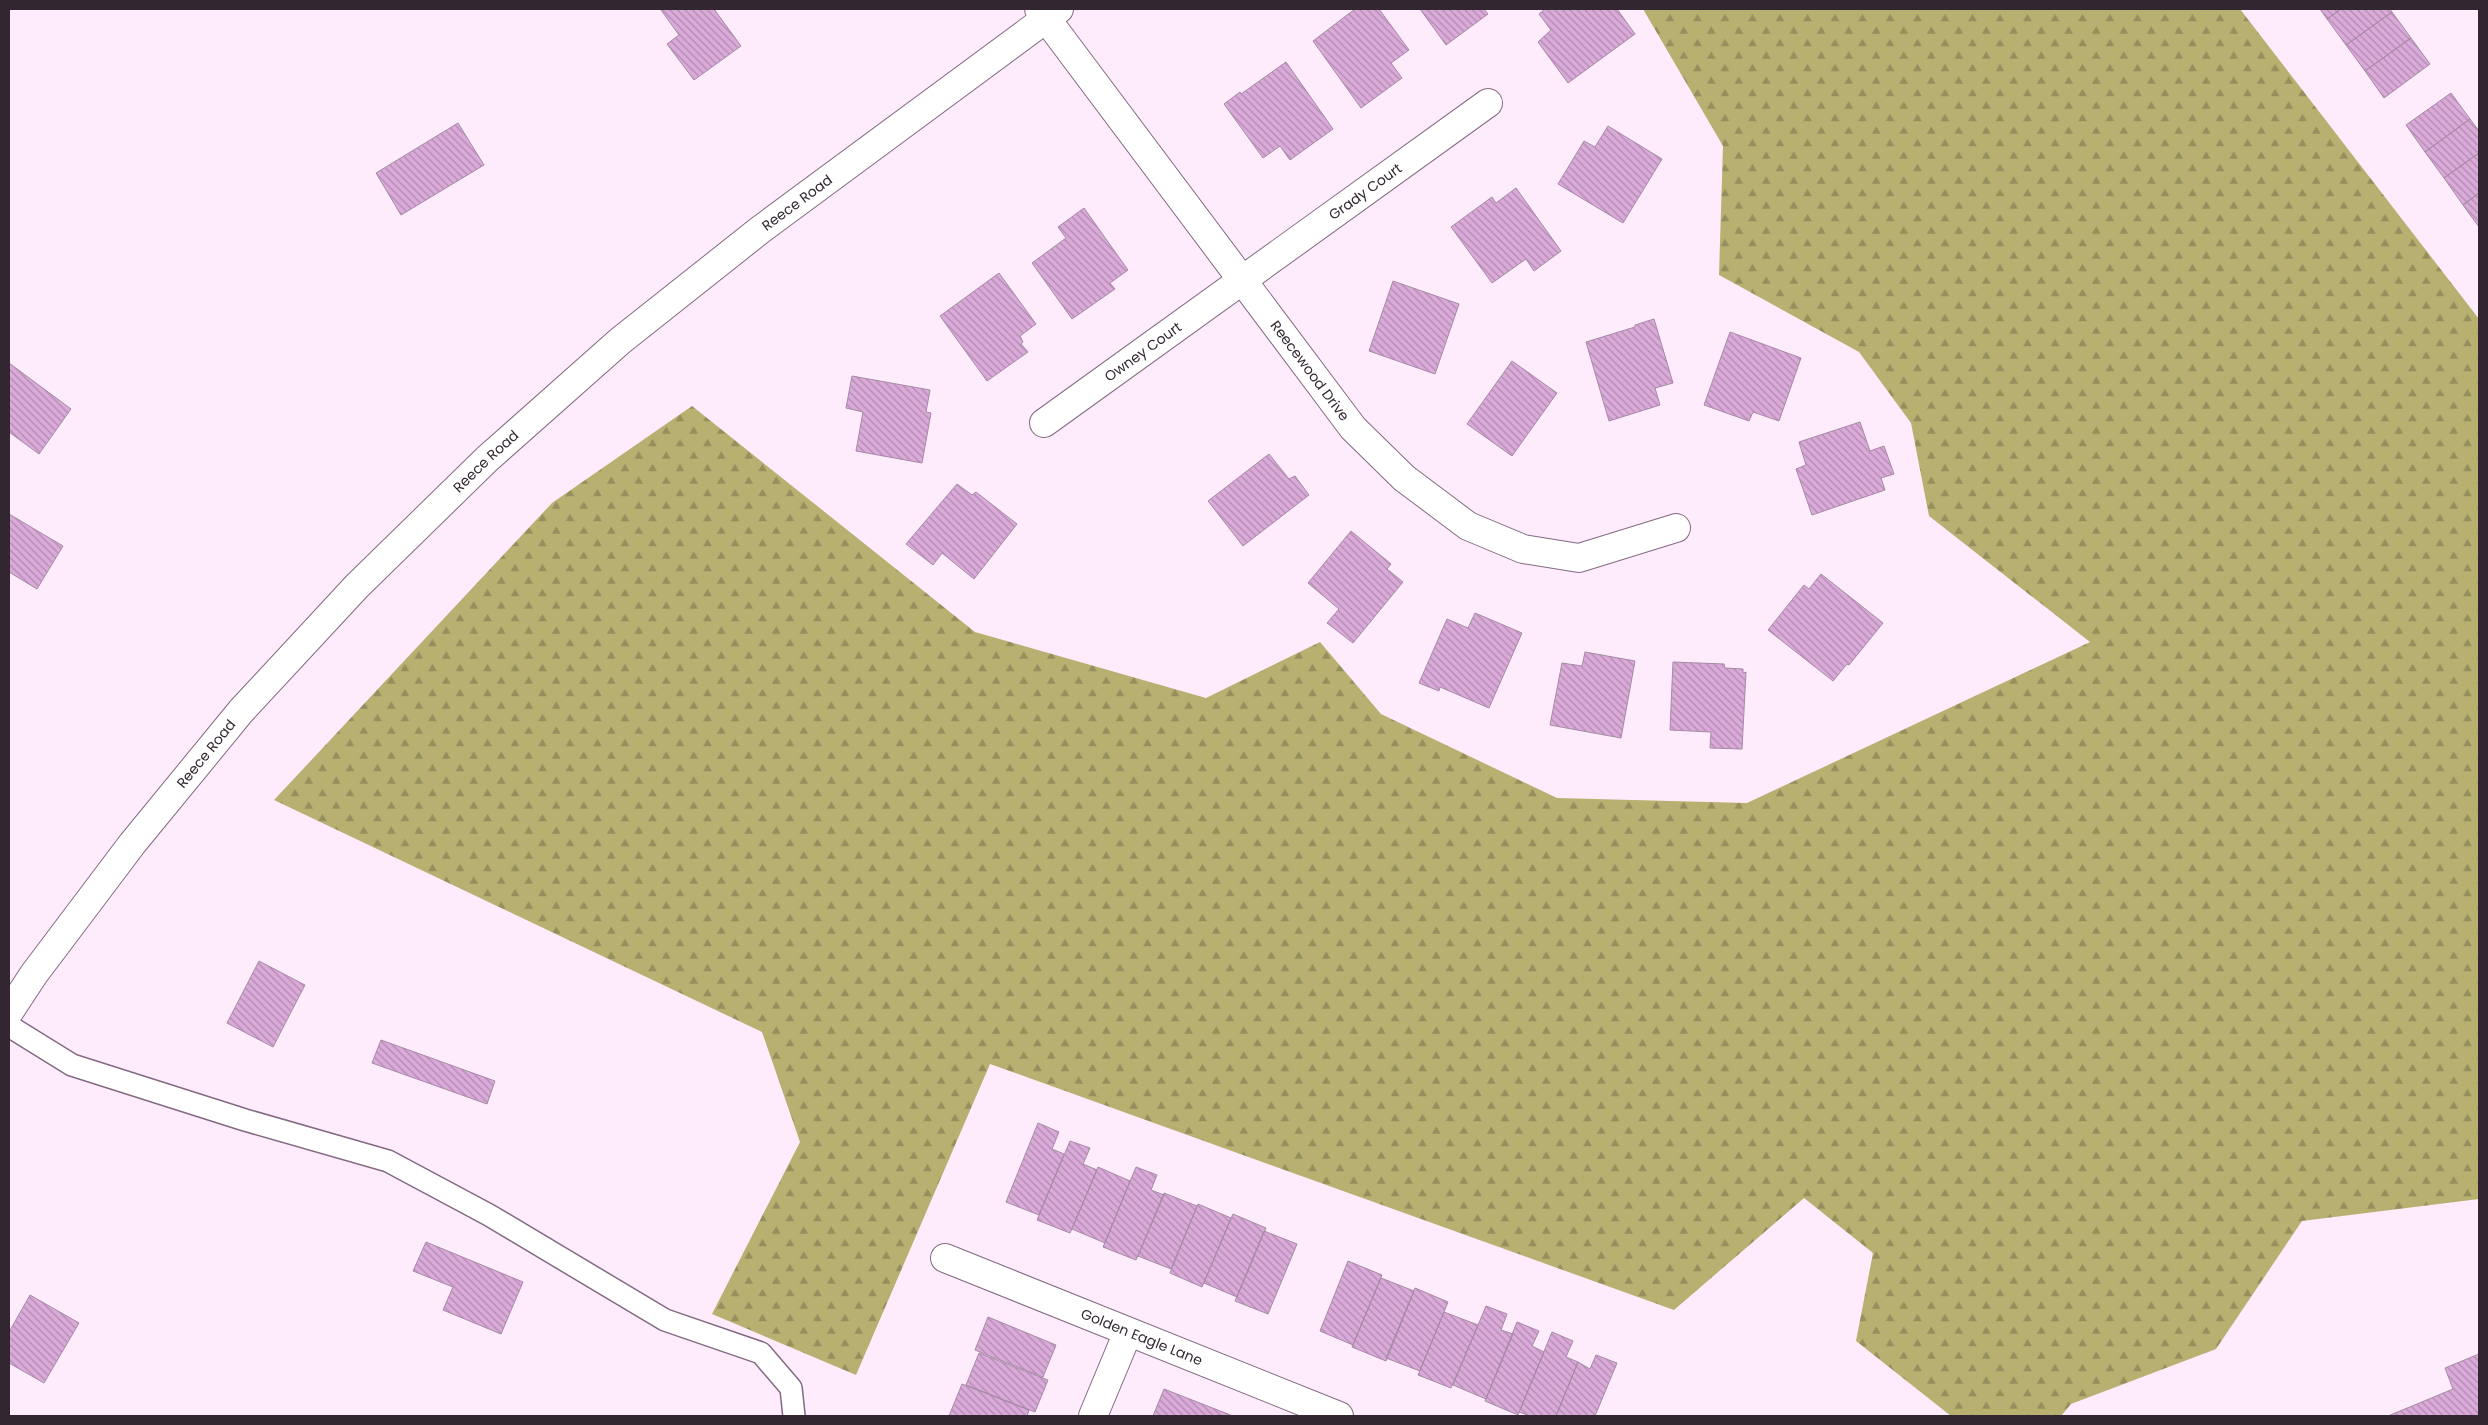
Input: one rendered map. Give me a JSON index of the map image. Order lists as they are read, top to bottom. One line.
{"streets":{"street":["Grady Court","Reece Road","Owney Court","Reecewood Drive","Golden Eagle Lane"]},"crossings":[["Grady Court","Owney Court"],["Grady Court","Reecewood Drive"],["Reece Road","Reecewood Drive"],["Owney Court","Reecewood Drive"]]}
